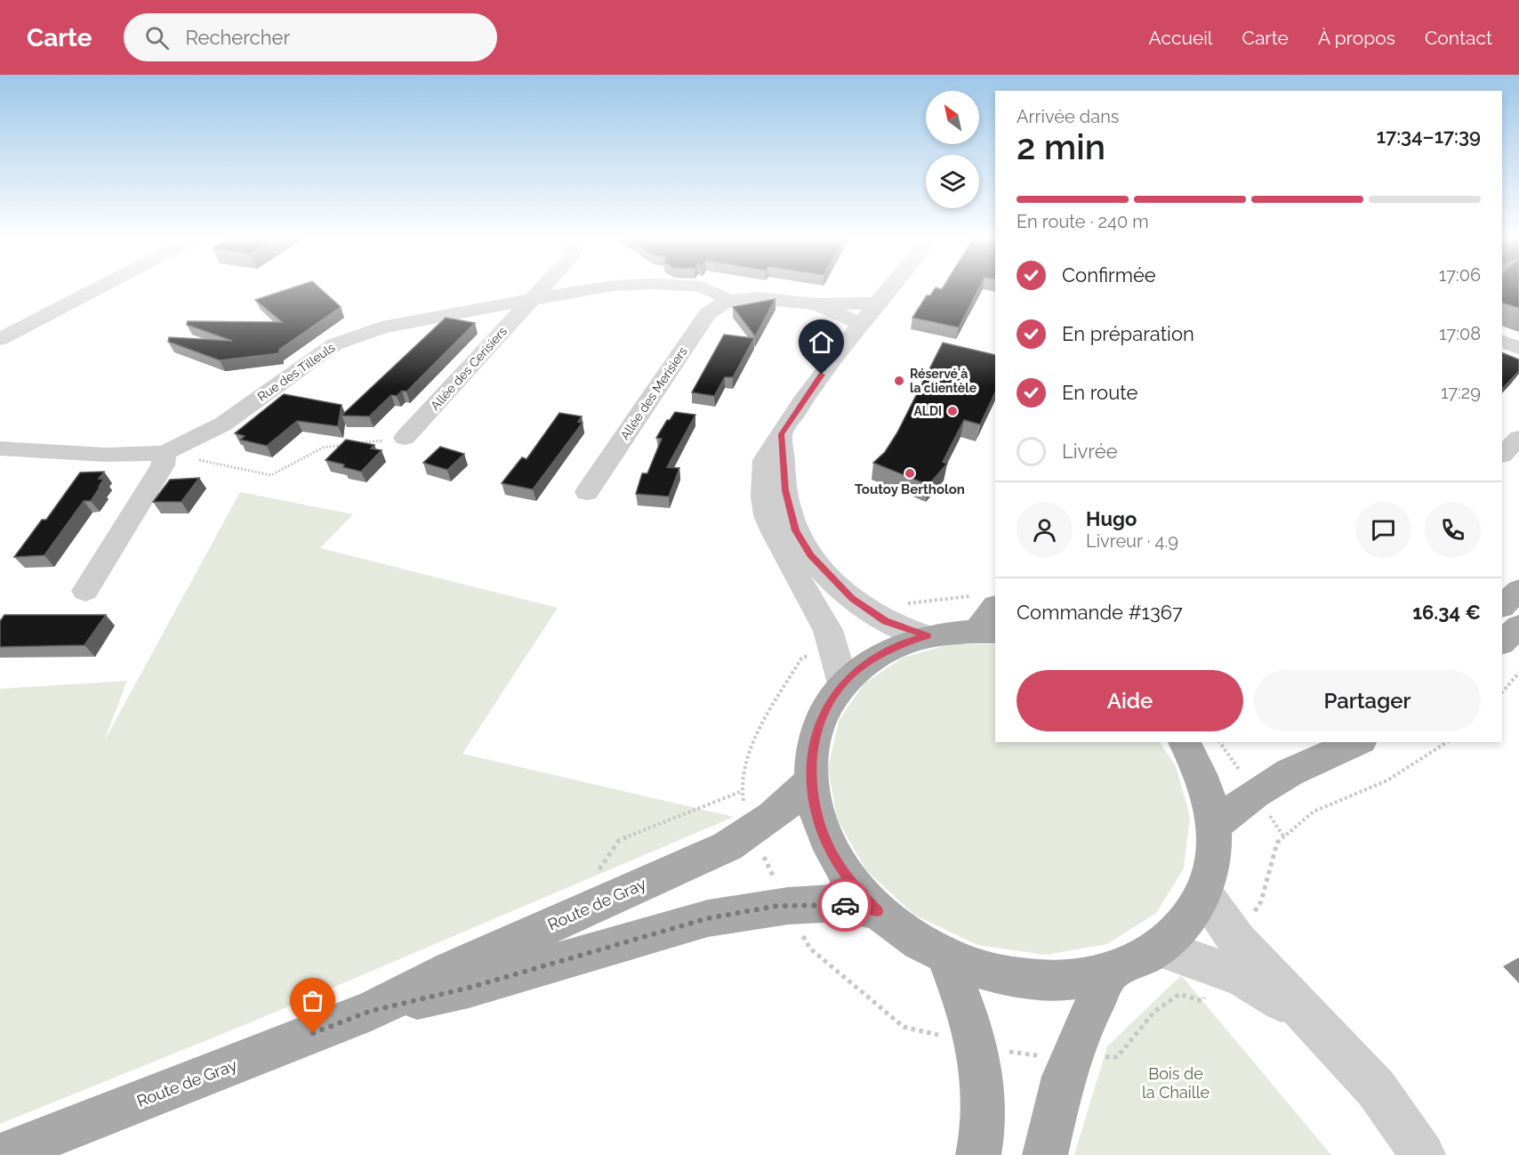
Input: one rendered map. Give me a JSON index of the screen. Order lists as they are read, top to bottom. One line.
{"streets":{"main road":["Route de Gray"],"street":["Allée des Cerisiers","Rue des Tilleuls","Allée des Merisiers"]},"crossings":[["Allée des Cerisiers","Rue des Tilleuls"],["Rue des Tilleuls","Allée des Merisiers"]],"parks":["Bois de la Chaille"],"places":["Réservé à la clientèle","ALDI","Toutoy Bertholon"],"north":"top left","page":{"header":"Carte","search":"Rechercher","nav":["Accueil","Carte","À propos","Contact"],"heading":["2 min","Arrivée dans","17:34–17:39"],"panel":["Hugo","Livreur · 4.9","Commande #1367","16.34 €"],"bar":"En route · 240 m","list":[["Confirmée","17:06"],["En préparation","17:08"],["En route","17:29"],"Livrée"],"buttons":["Aide","Partager"]}}
